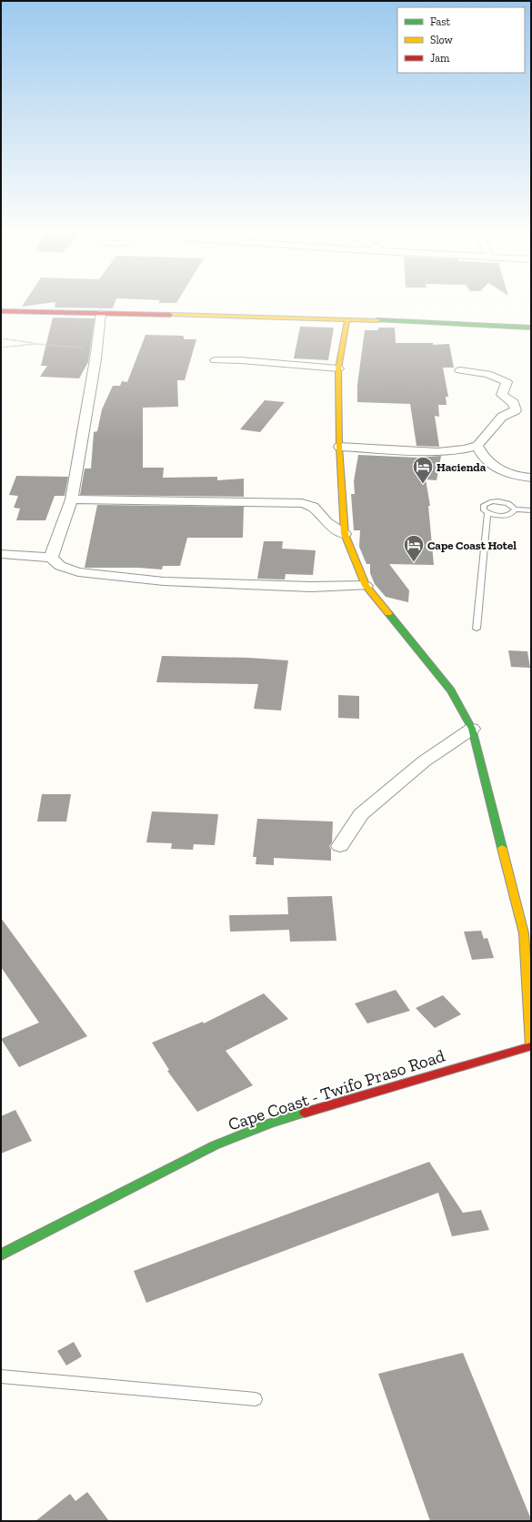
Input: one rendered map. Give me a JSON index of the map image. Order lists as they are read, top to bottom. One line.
{"streets":{"street":["Cape Coast - Twifo Praso Road"]},"places":{"hotel":["Hacienda","Cape Coast Hotel"]},"legend":["Fast","Slow","Jam"]}
